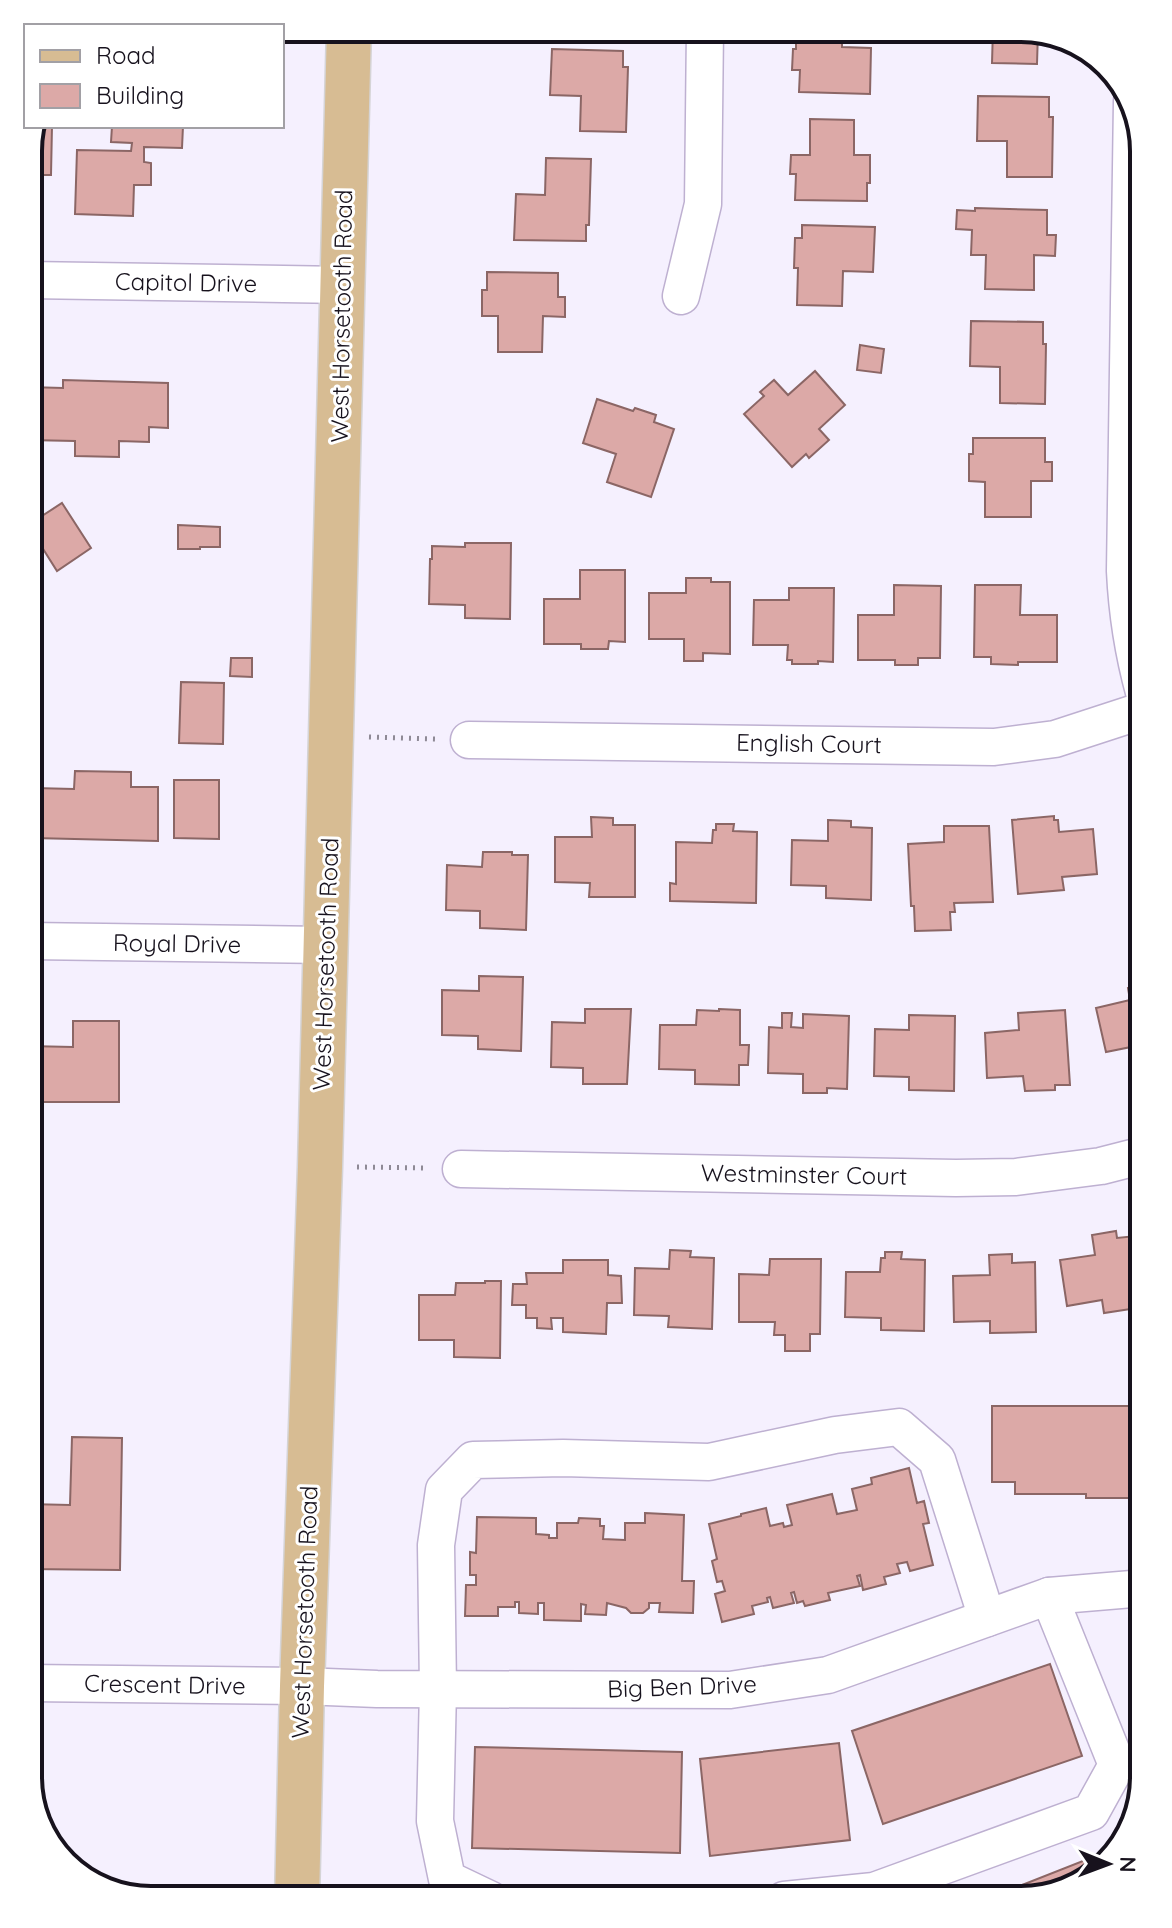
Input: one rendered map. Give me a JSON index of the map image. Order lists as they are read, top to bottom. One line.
{"streets":{"main road":["West Horsetooth Road"],"street":["Capitol Drive","English Court","Royal Drive","Westminster Court","Crescent Drive","Big Ben Drive"]},"crossings":[["Capitol Drive","West Horsetooth Road"],["West Horsetooth Road","Royal Drive"],["West Horsetooth Road","Crescent Drive"],["West Horsetooth Road","Big Ben Drive"],["Crescent Drive","Big Ben Drive"]],"legend":["Road","Building"],"north":"right"}
